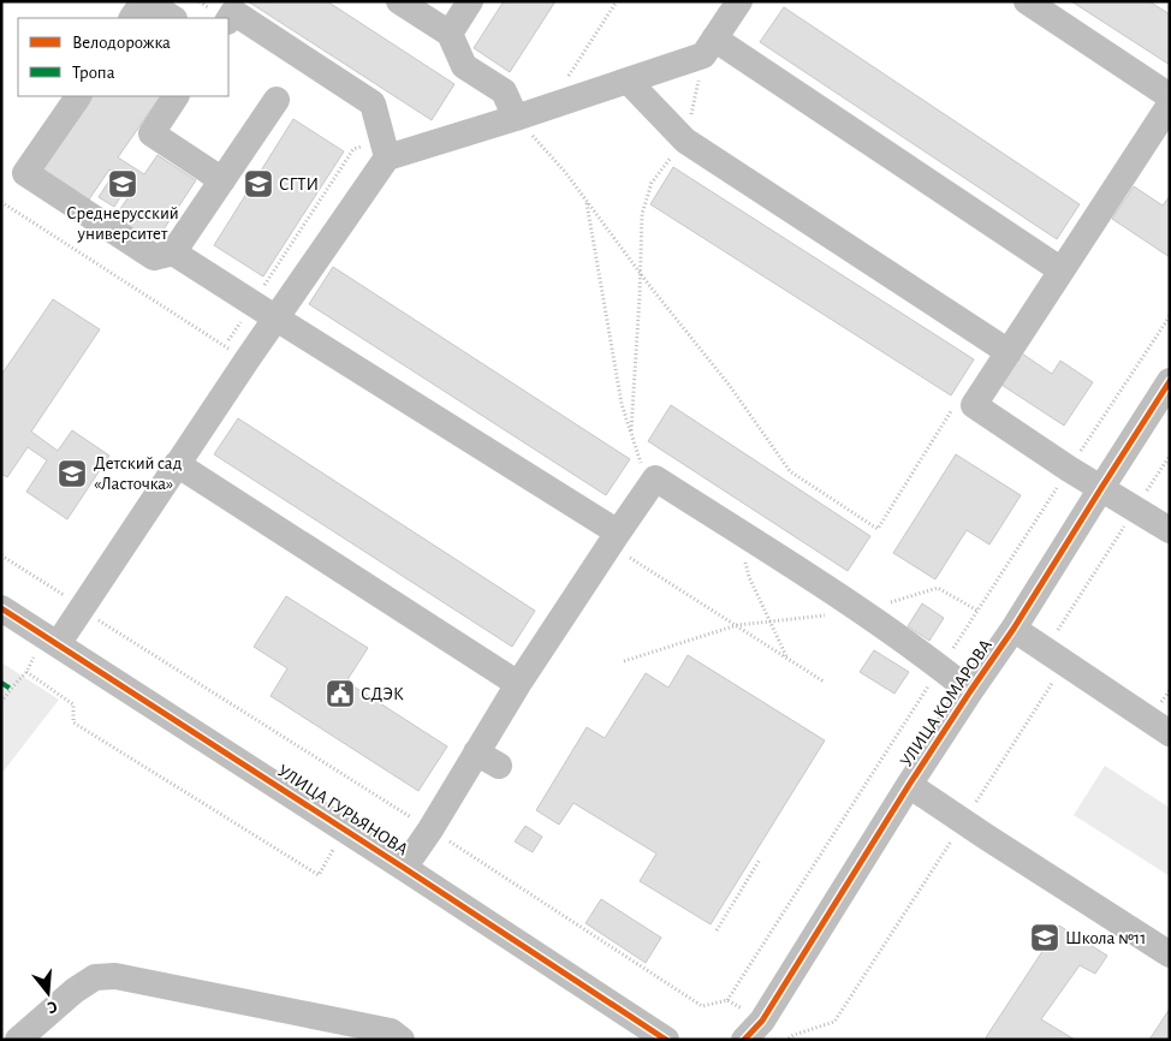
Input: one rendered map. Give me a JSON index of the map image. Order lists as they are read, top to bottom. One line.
{"streets":{"street":["УЛИЦА КОМАРОВА","УЛИЦА ГУРЬЯНОВА"]},"places":{"school or university":["Среднерусский университет","СГТИ","Детский сад «Ласточка»","Школа №11"],"public building":["СДЭК"]},"legend":["Велодорожка","Тропа"],"north":"bottom"}
